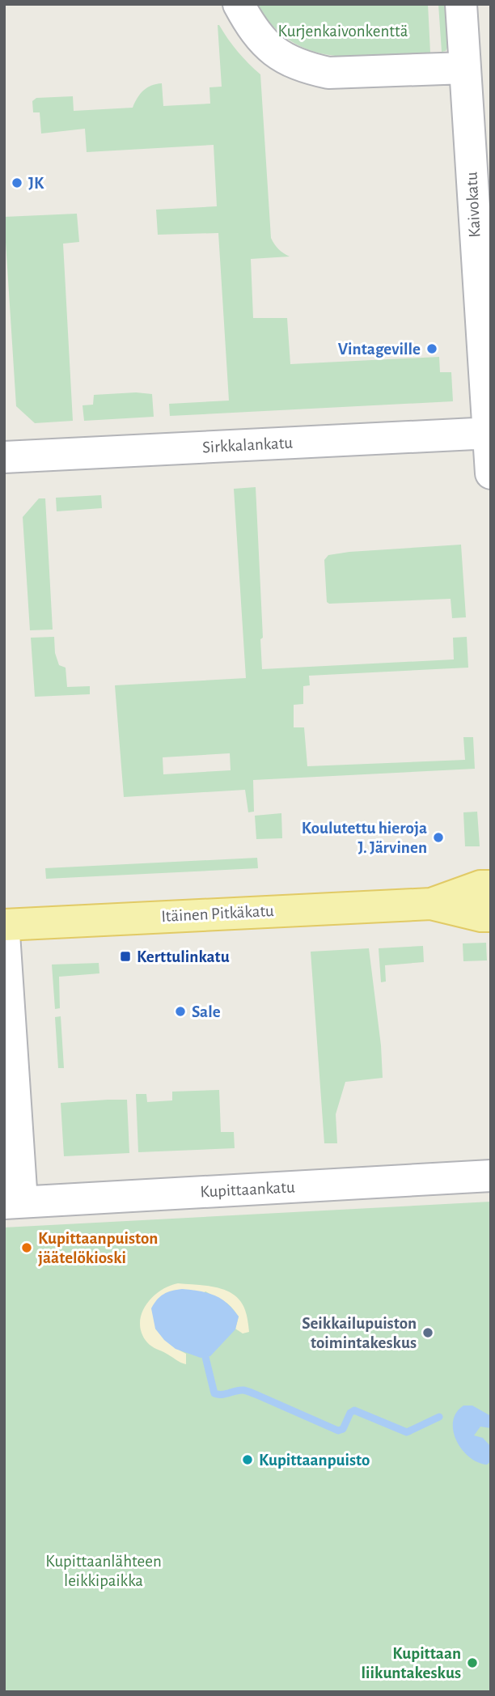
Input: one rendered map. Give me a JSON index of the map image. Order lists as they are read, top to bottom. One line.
{"streets":{"main road":["Itäinen Pitkäkatu"],"street":["Kaivokatu","Sirkkalankatu","Kupittaankatu"]},"crossings":[["Kaivokatu","Sirkkalankatu"]],"parks":["Kurjenkaivonkenttä","Kupittaanlähteen leikkipaikka"],"places":{"other":["JK","Vintageville","Koulutettu hieroja J. Järvinen","Sale","Kupittaanpuiston jäätelökioski","Seikkailupuiston toimintakeskus","Kupittaanpuisto","Kupittaan liikuntakeskus"],"transit":["Kerttulinkatu"]}}
